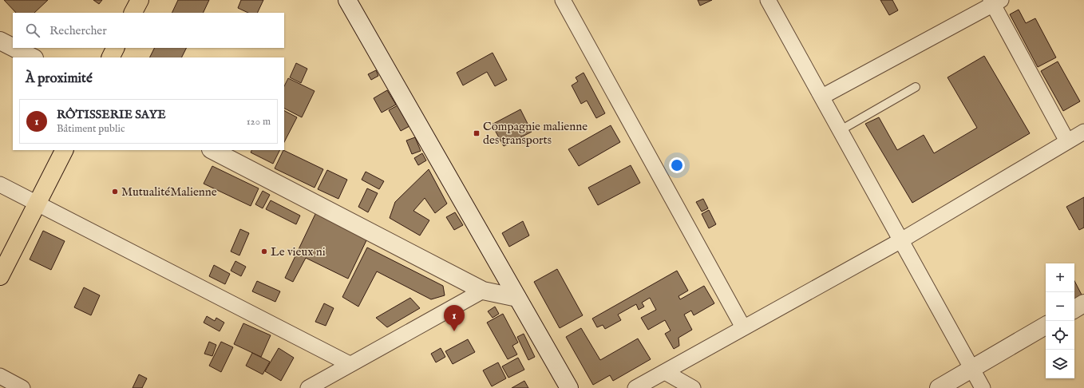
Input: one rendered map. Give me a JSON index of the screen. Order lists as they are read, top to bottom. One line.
{"places":{"transit":["Compagnie malienne des transports"],"other":["MutualitéMalienne","Le vieux ni"]},"page":{"search":"Rechercher","heading":"À proximité","list":[{"mark":"1","name":"RÔTISSERIE SAYE","note":"Bâtiment public","value":"120 m"}],"map_buttons":["+","−"],"pins":"1"}}
